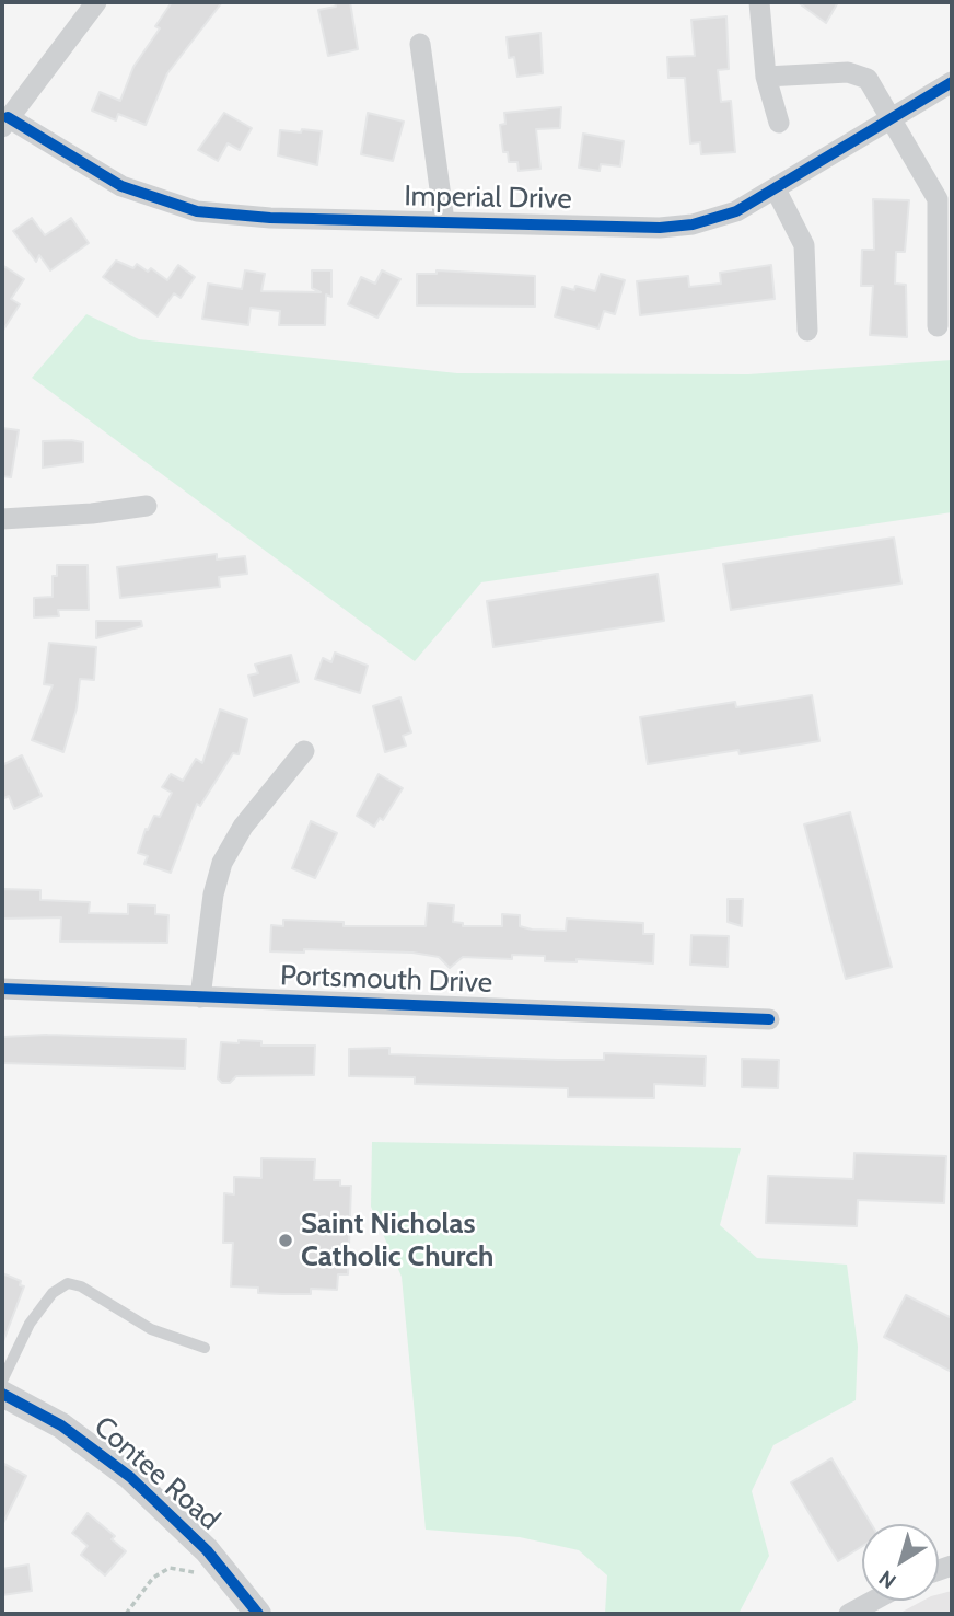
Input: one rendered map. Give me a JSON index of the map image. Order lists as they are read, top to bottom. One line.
{"streets":{"street":["Imperial Drive","Portsmouth Drive","Contee Road"]},"places":["Saint Nicholas Catholic Church"],"north":"bottom left"}
